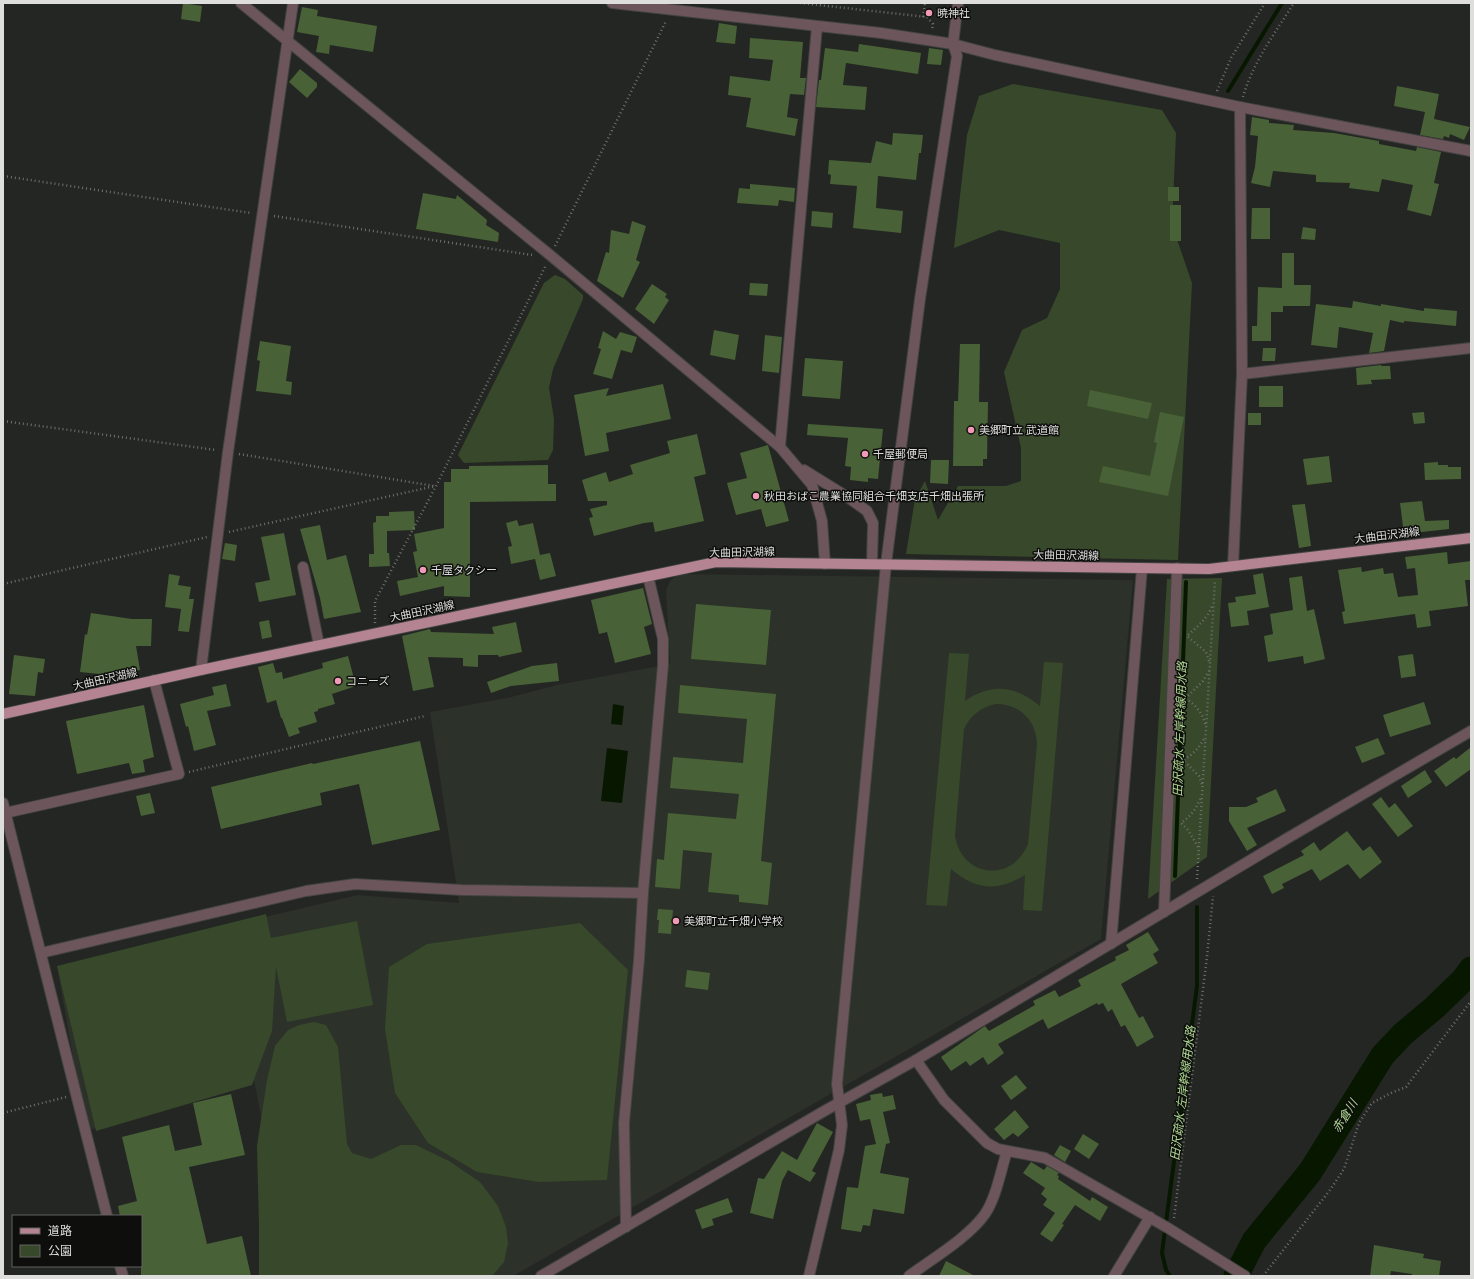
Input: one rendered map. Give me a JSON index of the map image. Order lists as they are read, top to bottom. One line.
{"streets":{"main road":["大曲田沢湖線"]},"water":["田沢疏水 左岸幹線用水路","赤倉川"],"places":["暁神社","美郷町立 武道館","千屋郵便局","秋田おばこ農業協同組合千畑支店千畑出張所","千屋タクシー","コニーズ","美郷町立千畑小学校"],"legend":["道路","公園"]}
